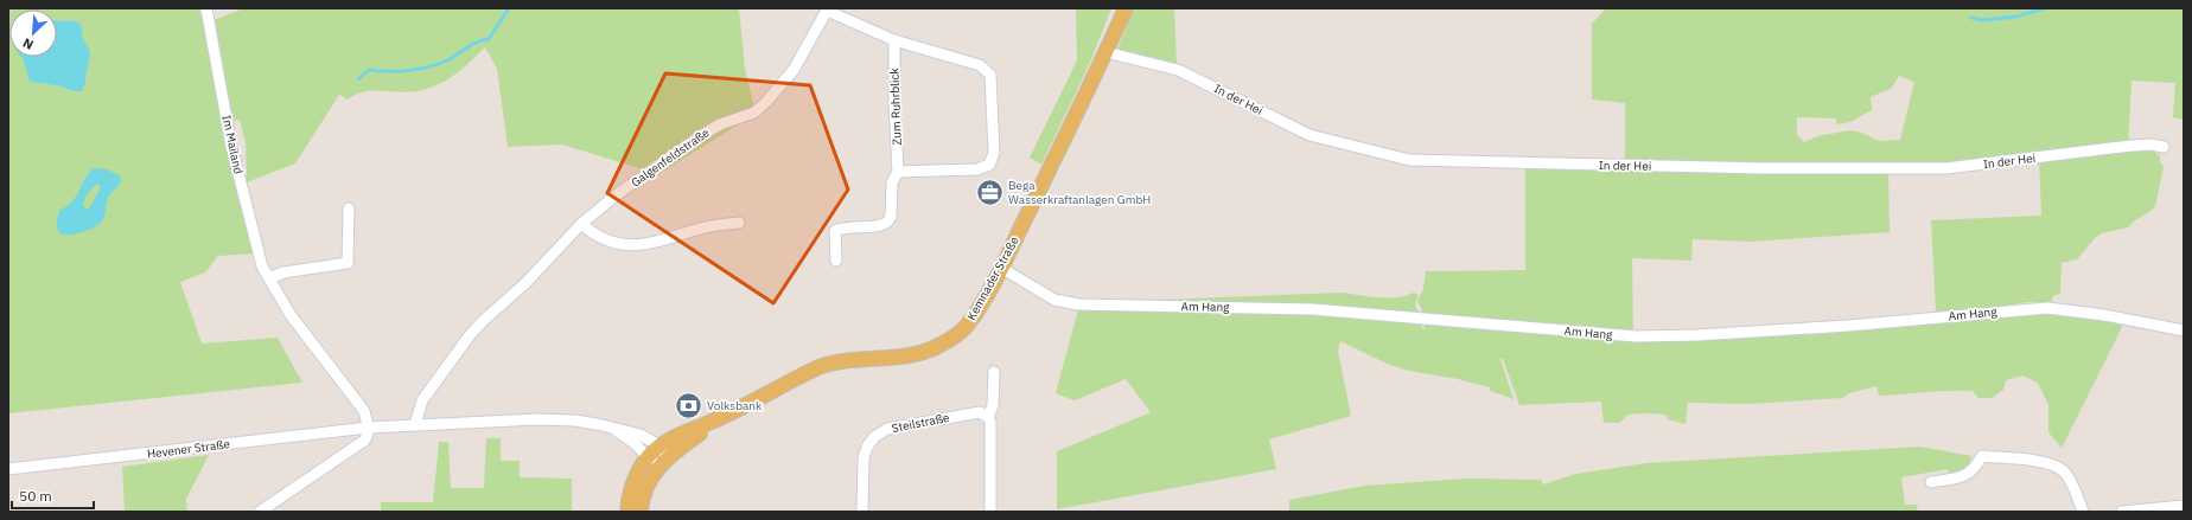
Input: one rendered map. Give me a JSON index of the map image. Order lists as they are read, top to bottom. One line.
{"streets":{"main road":["Kemnader Straße"],"street":["In der Hei","Zum Ruhrblick","Im Mailand","Galgenfeldstraße","Am Hang","Steilstraße","Hevener Straße"]},"crossings":[["In der Hei","Kemnader Straße"],["Im Mailand","Hevener Straße"],["Galgenfeldstraße","Hevener Straße"],["Kemnader Straße","Am Hang"],["Kemnader Straße","Hevener Straße"]],"places":{"office":["Bega Wasserkraftanlagen GmbH"],"bank":["Volksbank"]},"scale_bar":"50 m","north":"bottom left"}
